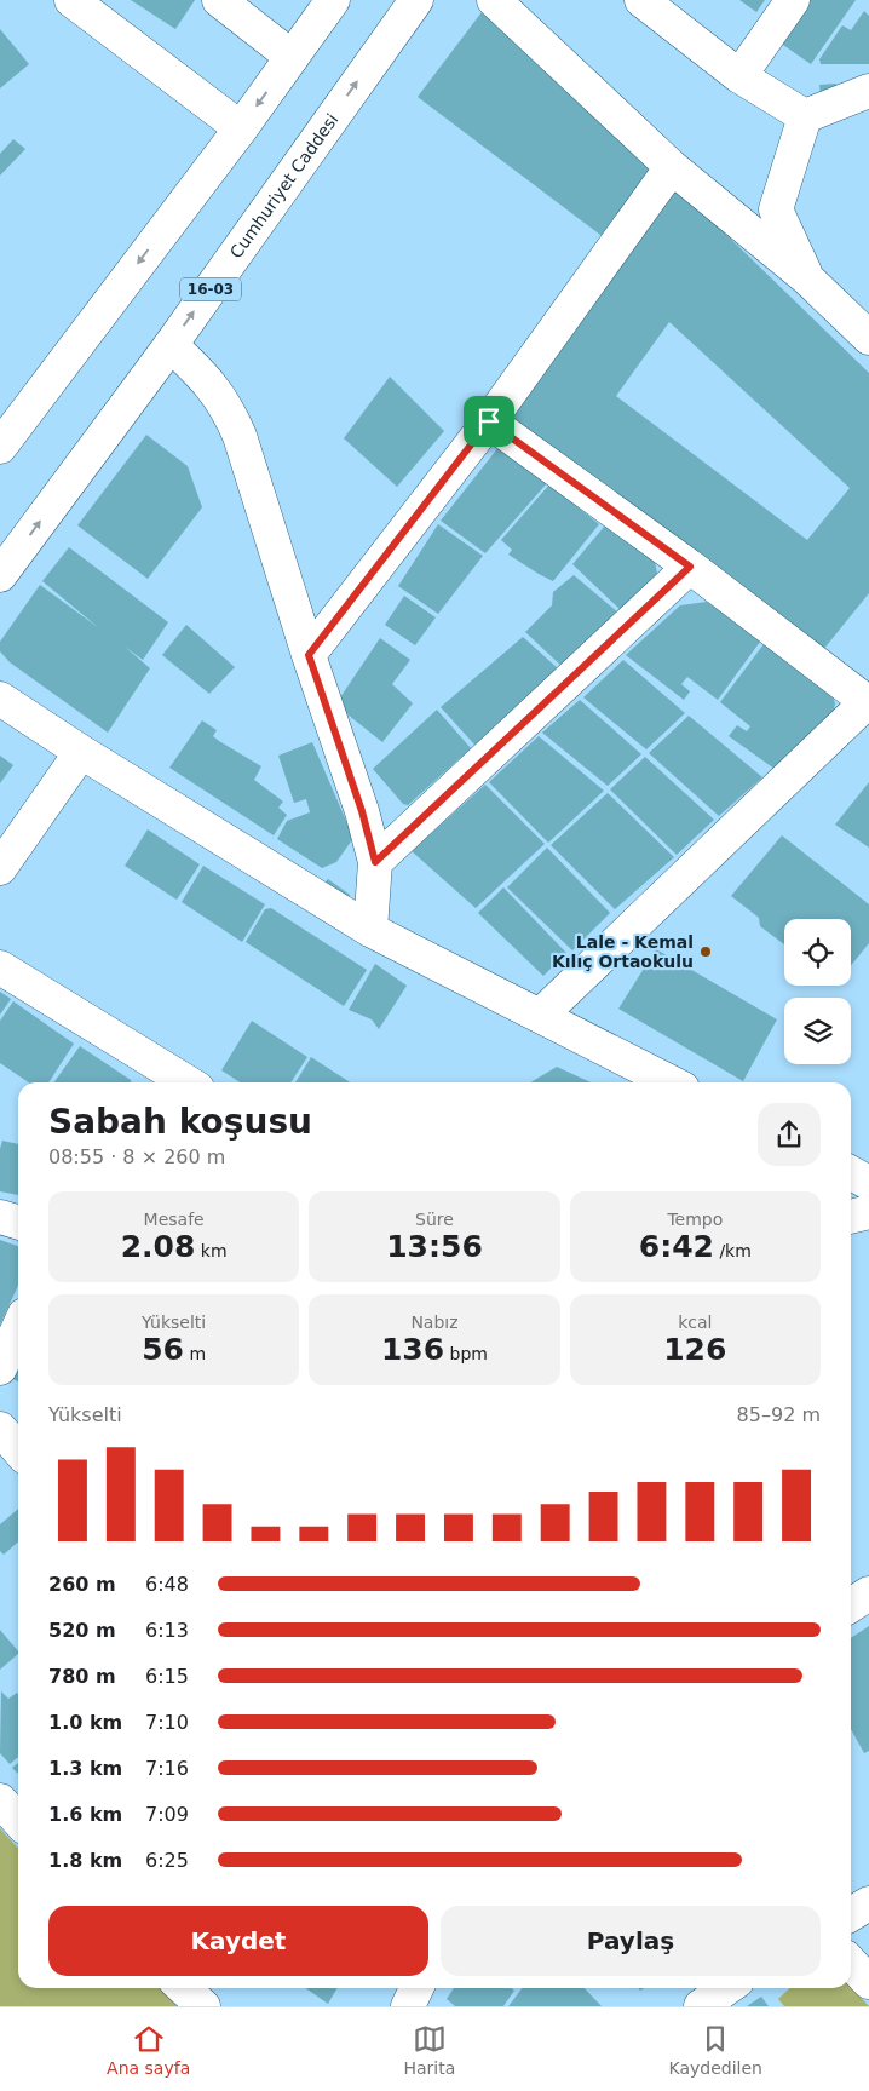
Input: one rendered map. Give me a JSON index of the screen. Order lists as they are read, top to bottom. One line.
{"streets":{"street":["Cumhuriyet Caddesi","16-03"]},"places":["Lale - Kemal Kılıç Ortaokulu"],"page":{"heading":["Sabah koşusu","08:55 · 8 × 260 m"],"stats":[["Mesafe","2.08 km"],["Süre","13:56"],["Tempo","6:42 /km"],["Yükselti","56 m"],["Nabız","136 bpm"],["kcal","126"]],"chart":["Yükselti","85–92 m"],"list":[{"name":"260 m","note":"6:48"},{"name":"520 m","note":"6:13"},{"name":"780 m","note":"6:15"},{"name":"1.0 km","note":"7:10"},{"name":"1.3 km","note":"7:16"},{"name":"1.6 km","note":"7:09"},{"name":"1.8 km","note":"6:25"}],"buttons":["Kaydet","Paylaş"],"tabs":["Ana sayfa","Harita","Kaydedilen"]}}
